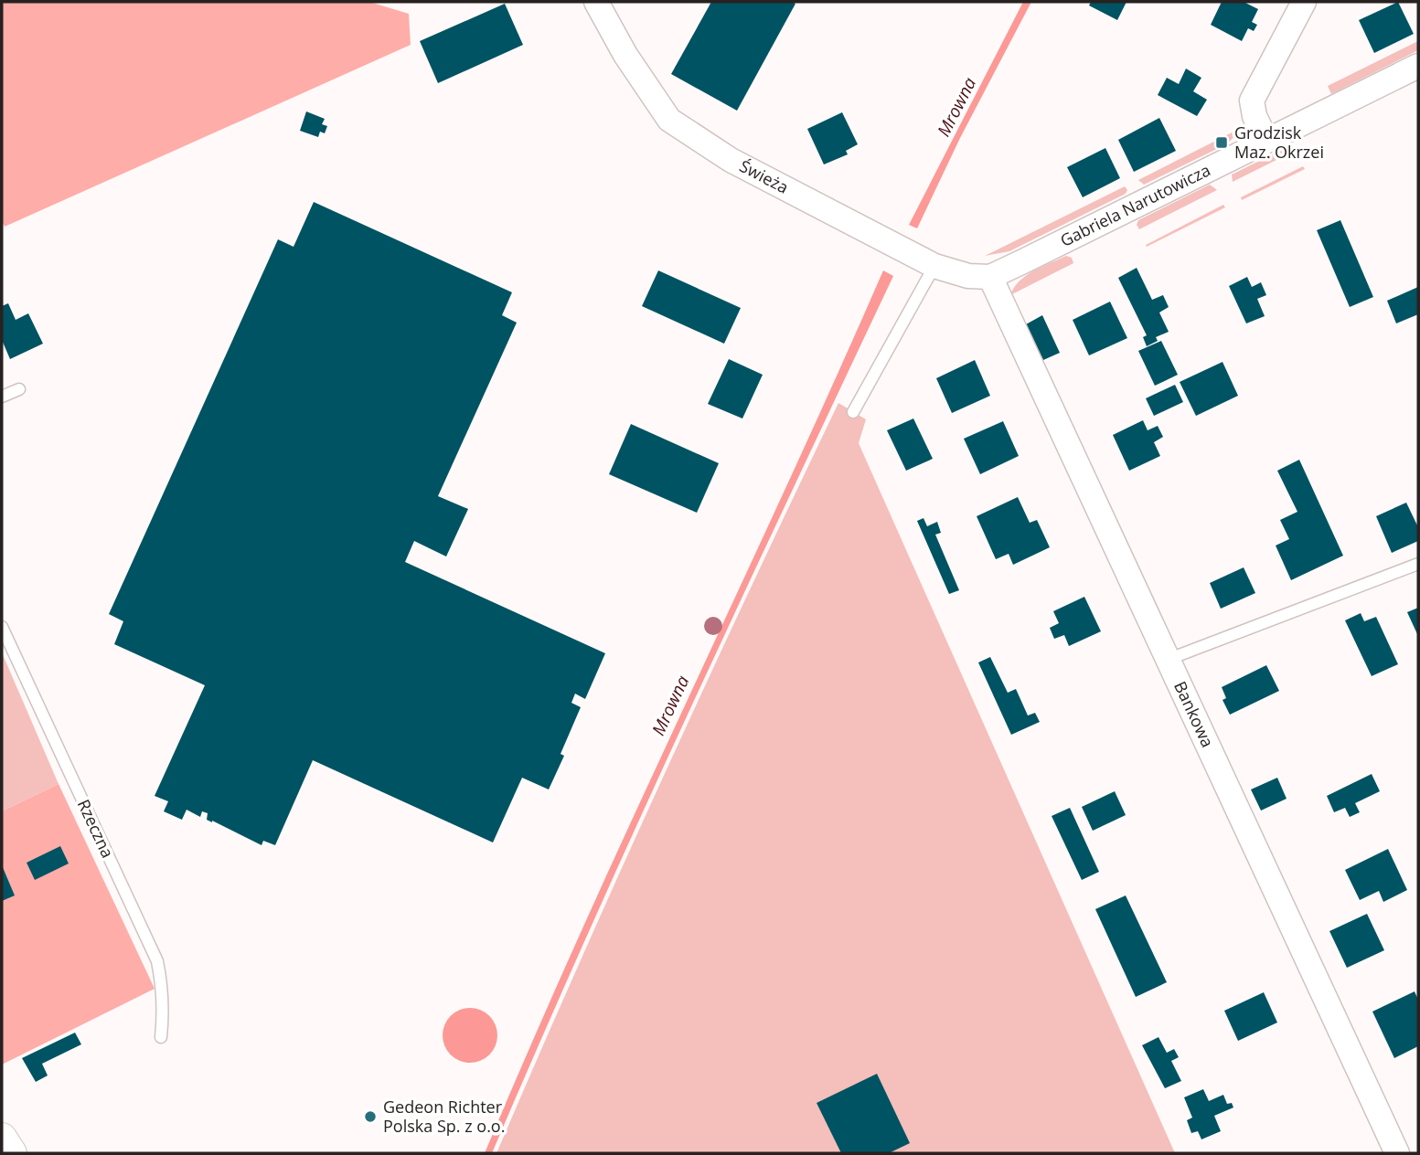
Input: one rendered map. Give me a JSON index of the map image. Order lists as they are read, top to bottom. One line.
{"streets":{"street":["Świeża","Gabriela Narutowicza","Bankowa"],"lane":["Rzeczna"]},"crossings":[["Świeża","Gabriela Narutowicza"],["Świeża","Bankowa"],["Gabriela Narutowicza","Bankowa"]],"water":["Mrowna"],"places":{"transit":["Grodzisk Maz. Okrzei"],"other":["Gedeon Richter Polska Sp. z o.o."]}}
